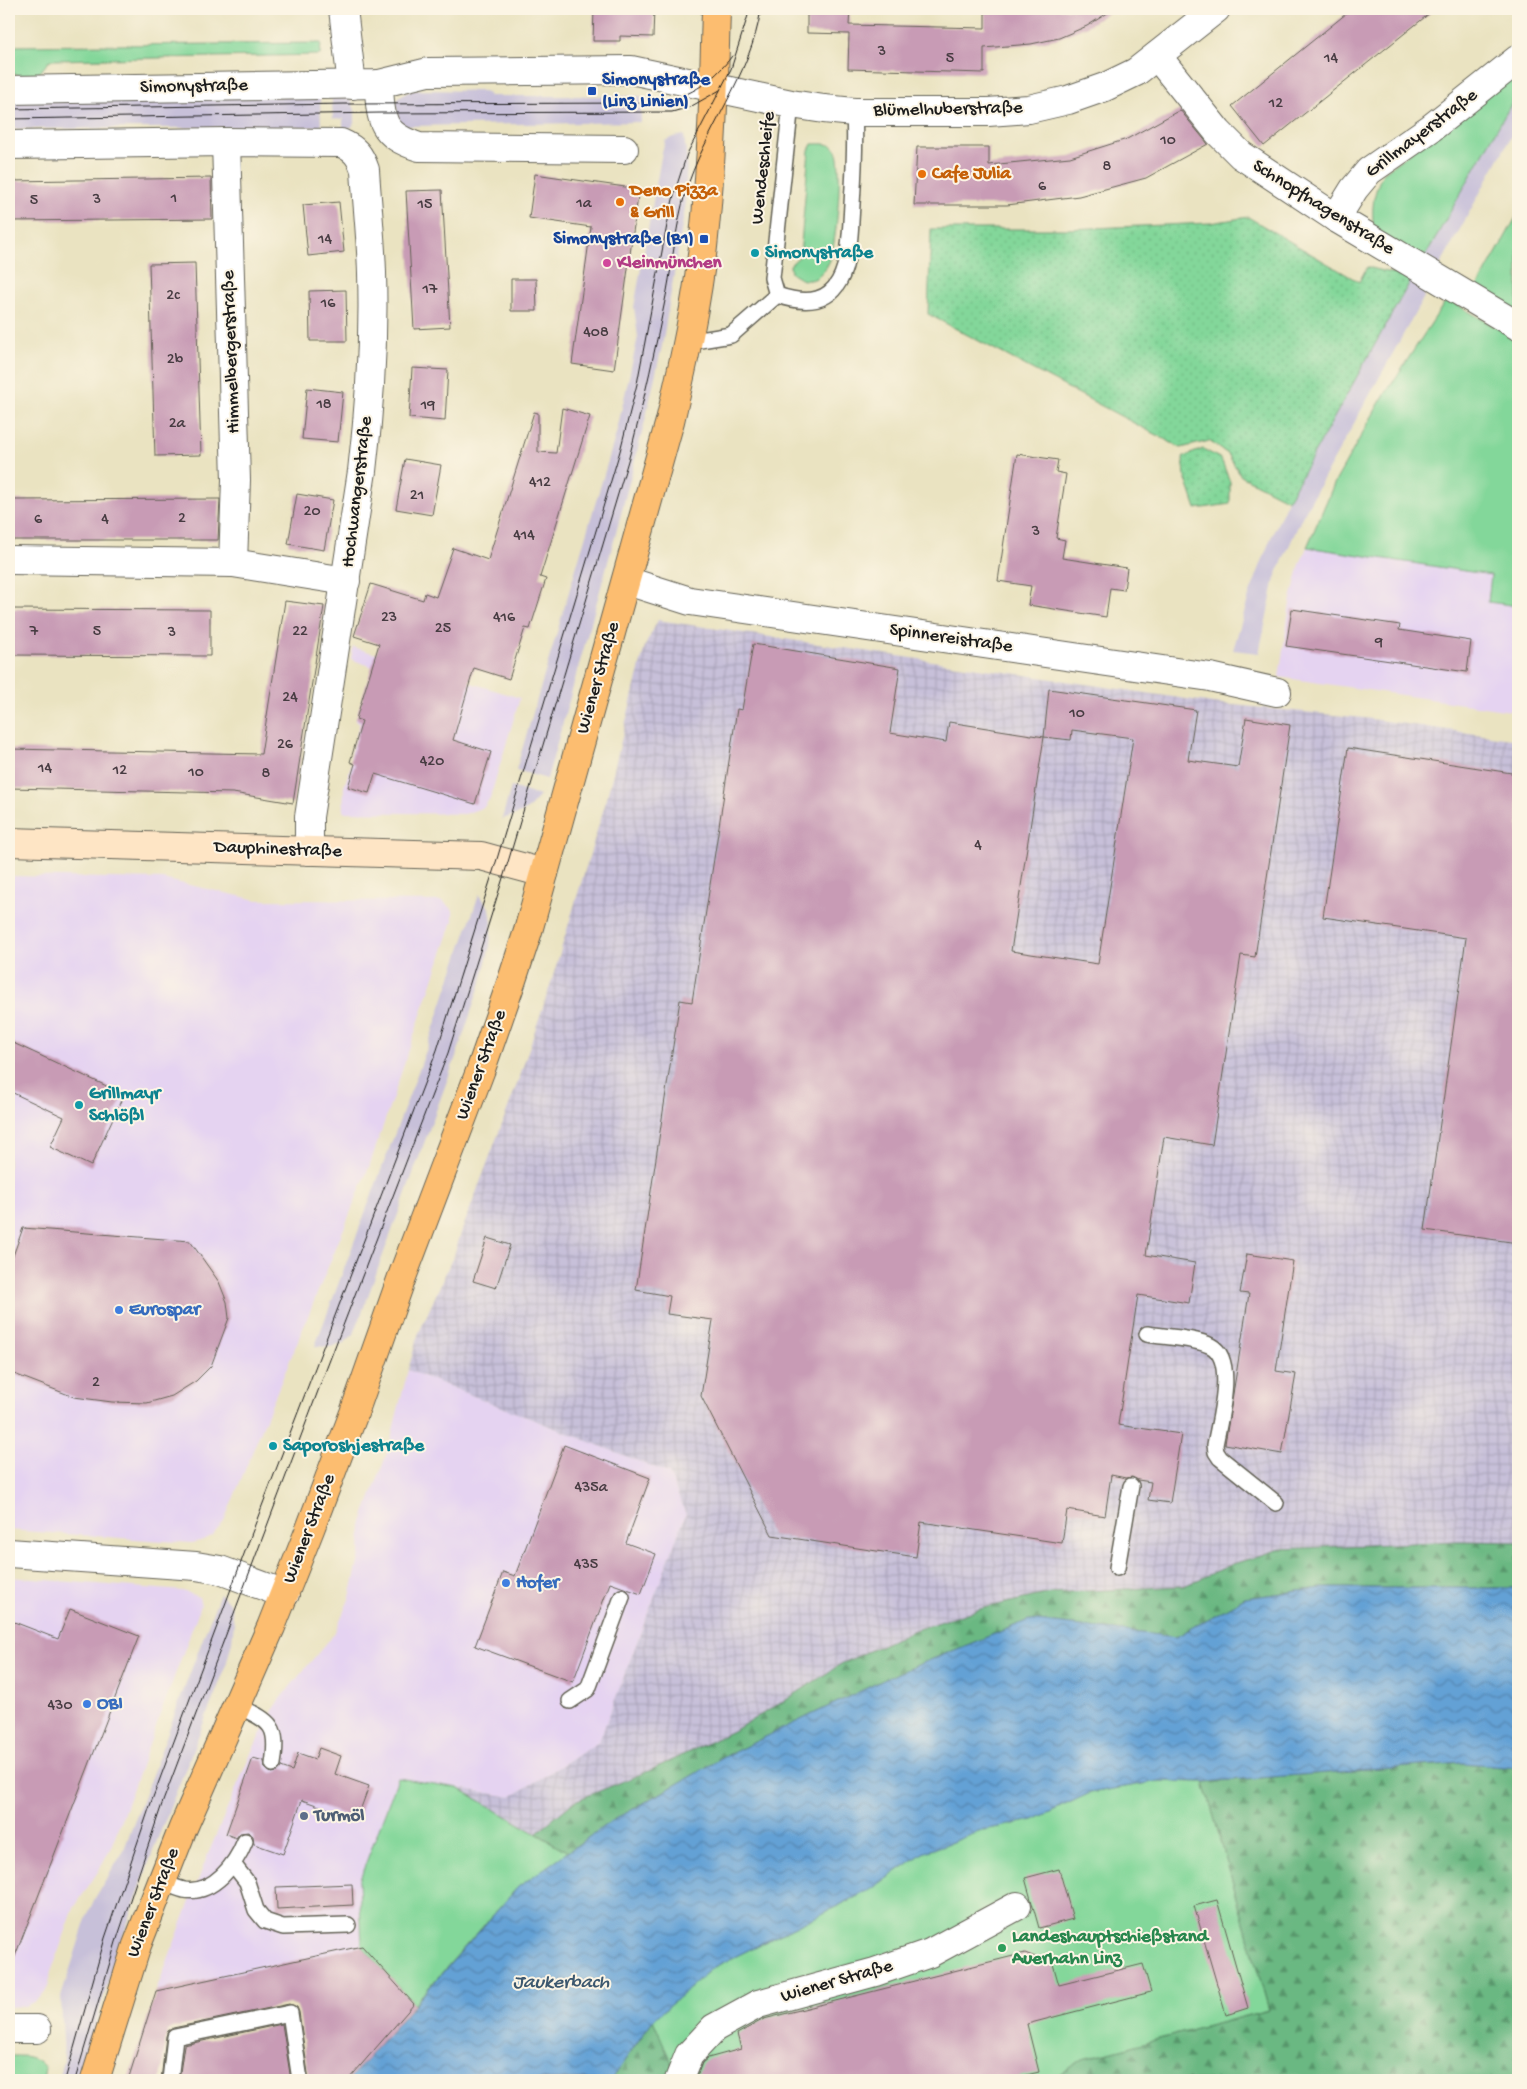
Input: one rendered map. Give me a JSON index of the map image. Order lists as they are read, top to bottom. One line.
{"streets":{"main road":["Wiener Straße","Dauphinestraße"],"street":["Simonystraße","Blümelhuberstraße","Grillmayerstraße","Schnopfhagenstraße","Himmelbergerstraße","Hochwangerstraße","Spinnereistraße"],"lane":["Wendeschleife"]},"crossings":[["Simonystraße","Blümelhuberstraße"],["Simonystraße","Wiener Straße"],["Blümelhuberstraße","Wendeschleife"],["Blümelhuberstraße","Schnopfhagenstraße"],["Blümelhuberstraße","Wiener Straße"],["Grillmayerstraße","Schnopfhagenstraße"],["Himmelbergerstraße","Hochwangerstraße"],["Hochwangerstraße","Dauphinestraße"],["Spinnereistraße","Wiener Straße"],["Wiener Straße","Dauphinestraße"]],"water":["Jaukerbach"],"places":{"transit":["Simonystraße (Linz Linien)","Simonystraße (B1)"],"other":["Cafe Julia","Deno Pizza & Grill","Simonystraße","Kleinmünchen","Grillmayr Schlößl","Eurospar","Saporoshjestraße","Hofer","OBI","Turmöl","Landeshauptschießstand Auerhahn Linz"]},"house_numbers":["3","5","14","12","10","8","6","1","3","5","1a","15","14","17","2c","16","408","2b","18","19","2a","412","21","20","2","6","4","3","414","23","416","25","7","5","22","3","9","24","10","26","420","14","12","10","8","4","2","435a","435","430"]}
